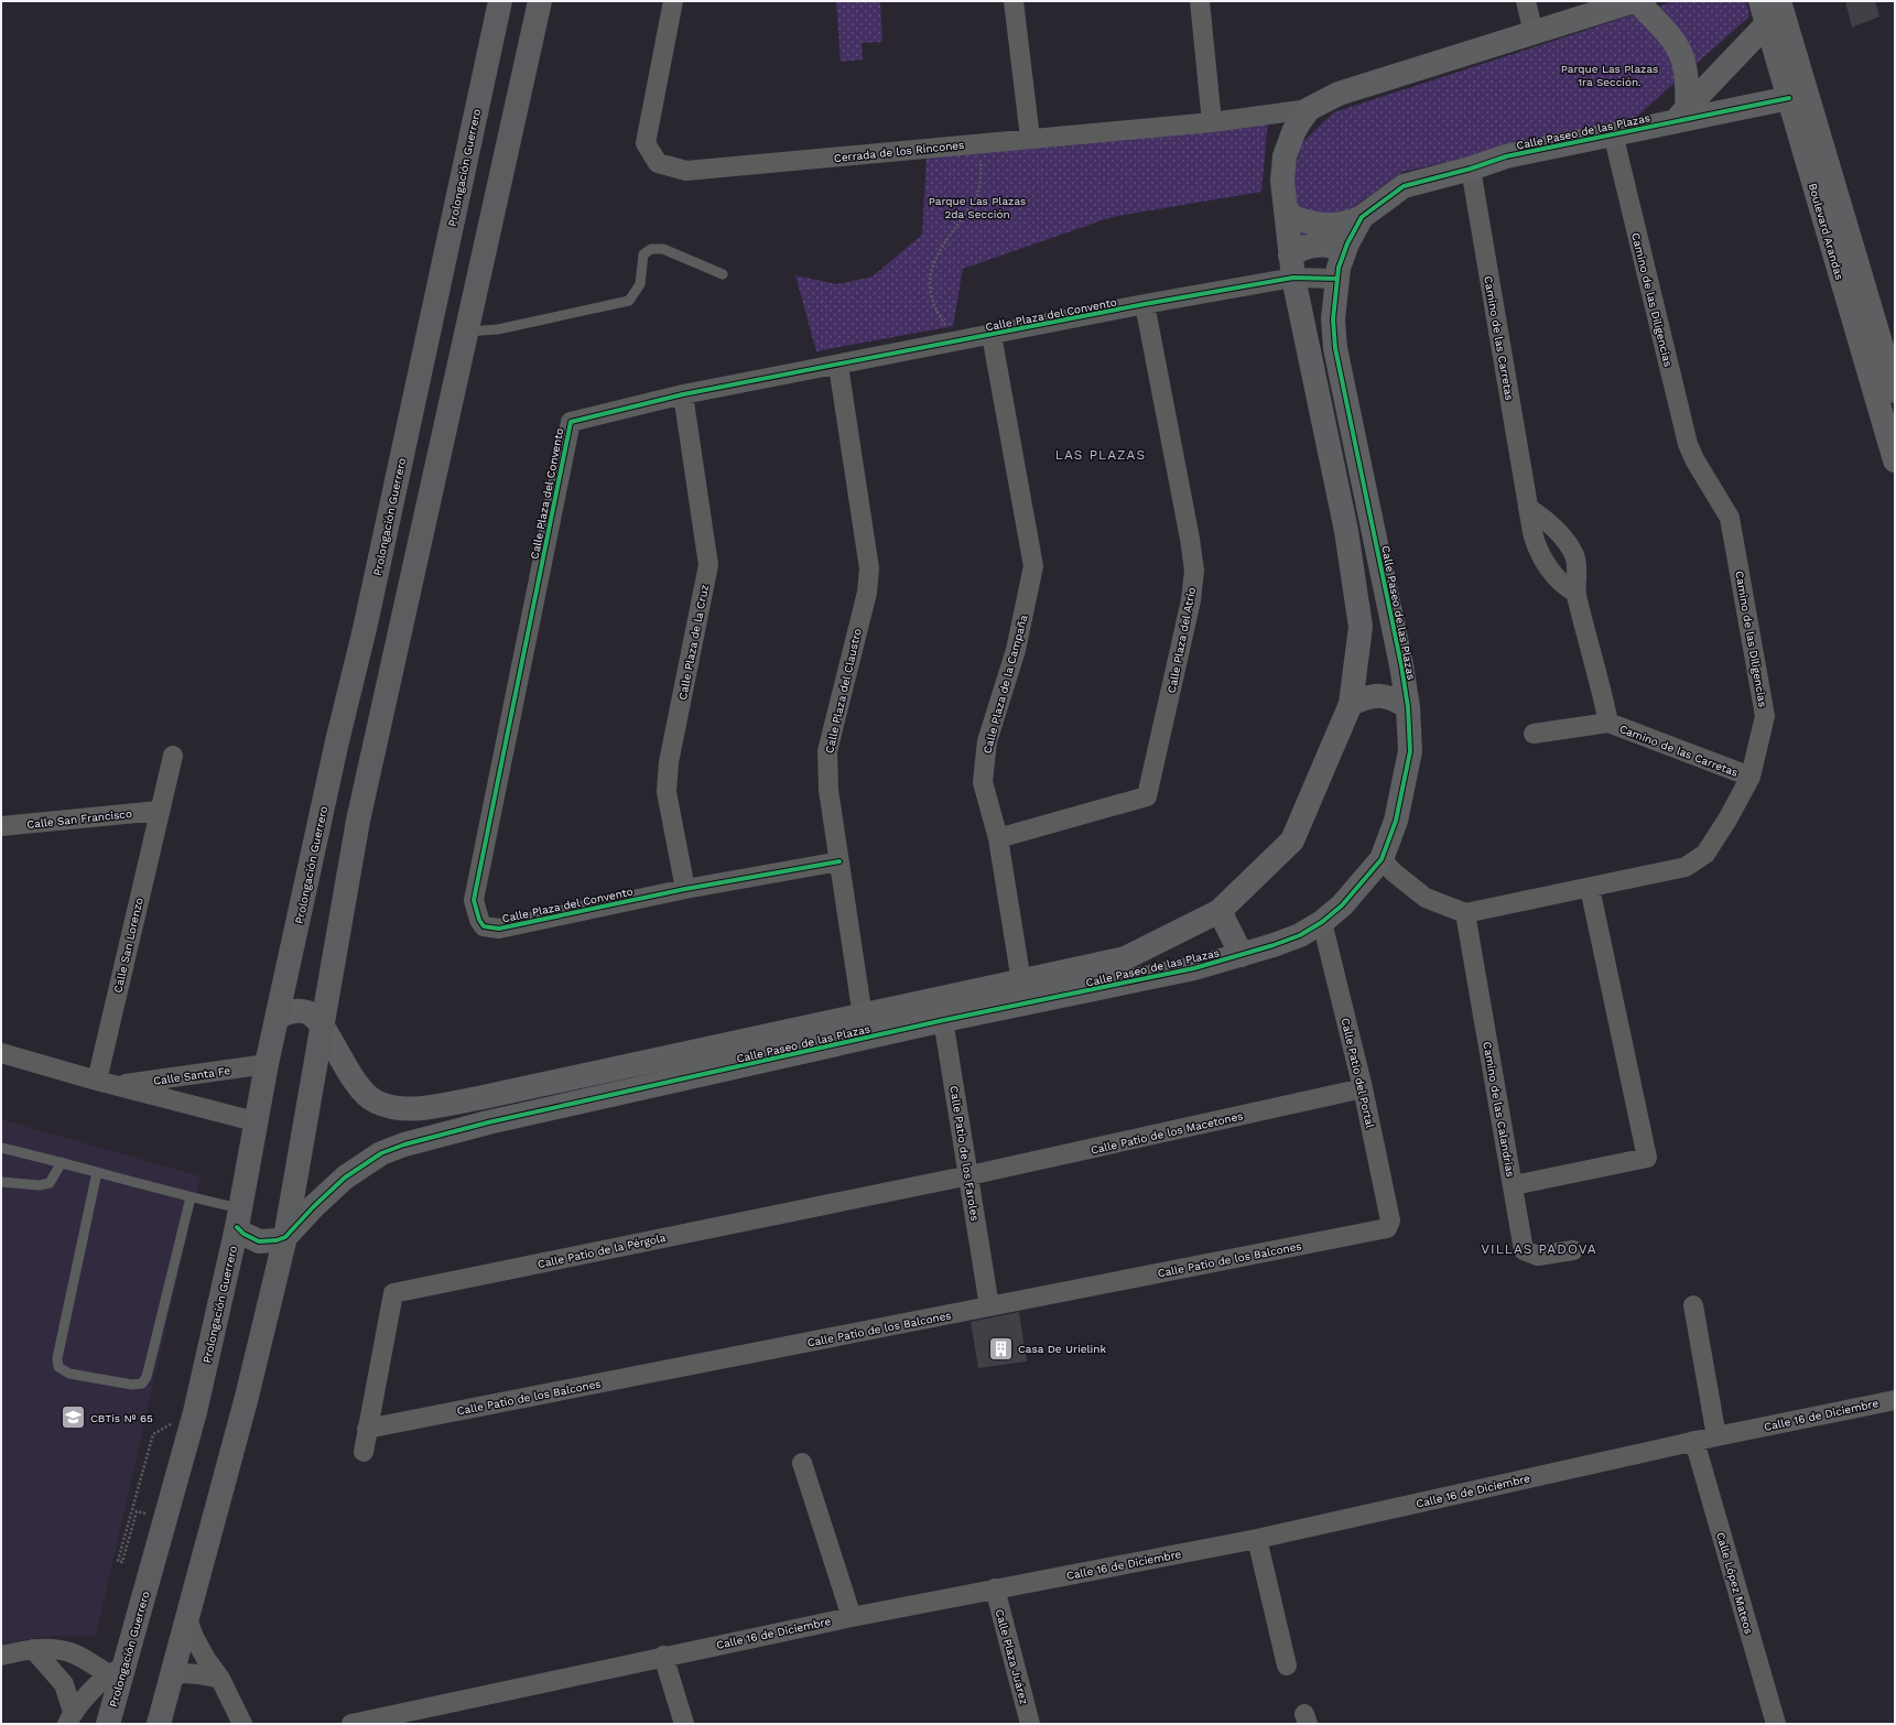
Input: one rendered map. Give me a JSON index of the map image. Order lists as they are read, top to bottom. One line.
{"streets":{"main road":["Prolongación Guerrero"],"street":["Calle Paseo de las Plazas","Cerrada de los Rincones","Boulevard Arandas","Camino de las Diligencias","Calle Plaza del Convento","Camino de las Carretas","Calle Plaza del Atrio","Calle Plaza de la Cruz","Calle Plaza de la Campaña","Calle Plaza del Claustro","Calle San Francisco","Calle San Lorenzo","Calle Patio del Portal","Calle Santa Fe","Camino de las Calandrias","Calle Patio de los Macetones","Calle Patio de los Faroles","Calle Patio de la Pérgola","Calle Patio de los Balcones","Calle 16 de Diciembre","Calle López Mateos","Calle Plaza Juárez"]},"crossings":[["Calle Paseo de las Plazas","Cerrada de los Rincones"],["Calle Paseo de las Plazas","Prolongación Guerrero"],["Calle Paseo de las Plazas","Boulevard Arandas"],["Calle Paseo de las Plazas","Camino de las Diligencias"],["Calle Paseo de las Plazas","Calle Plaza del Convento"],["Calle Paseo de las Plazas","Camino de las Carretas"],["Calle Paseo de las Plazas","Calle Plaza de la Campaña"],["Calle Paseo de las Plazas","Calle Plaza del Claustro"],["Calle Paseo de las Plazas","Calle Patio del Portal"],["Calle Paseo de las Plazas","Calle Patio de los Faroles"],["Prolongación Guerrero","Calle Santa Fe"],["Camino de las Diligencias","Camino de las Carretas"],["Camino de las Diligencias","Camino de las Calandrias"],["Calle Plaza del Convento","Calle Plaza del Atrio"],["Calle Plaza del Convento","Calle Plaza de la Cruz"],["Calle Plaza del Convento","Calle Plaza de la Campaña"],["Calle Plaza del Convento","Calle Plaza del Claustro"],["Calle Plaza del Atrio","Calle Plaza de la Campaña"],["Calle San Francisco","Calle San Lorenzo"],["Calle San Lorenzo","Calle Santa Fe"],["Calle Patio del Portal","Calle Patio de los Macetones"],["Calle Patio del Portal","Calle Patio de los Balcones"],["Calle Patio de los Macetones","Calle Patio de los Faroles"],["Calle Patio de los Macetones","Calle Patio de la Pérgola"],["Calle Patio de los Faroles","Calle Patio de la Pérgola"],["Calle Patio de los Faroles","Calle Patio de los Balcones"],["Calle Patio de la Pérgola","Calle Patio de los Balcones"],["Calle 16 de Diciembre","Calle López Mateos"],["Calle 16 de Diciembre","Calle Plaza Juárez"]],"districts":["LAS PLAZAS","VILLAS PADOVA"],"parks":["Parque Las Plazas 1ra Sección.","Parque Las Plazas 2da Sección"],"places":{"building":["Casa De Urielink"],"school or university":["CBTis Nº 65"]}}
